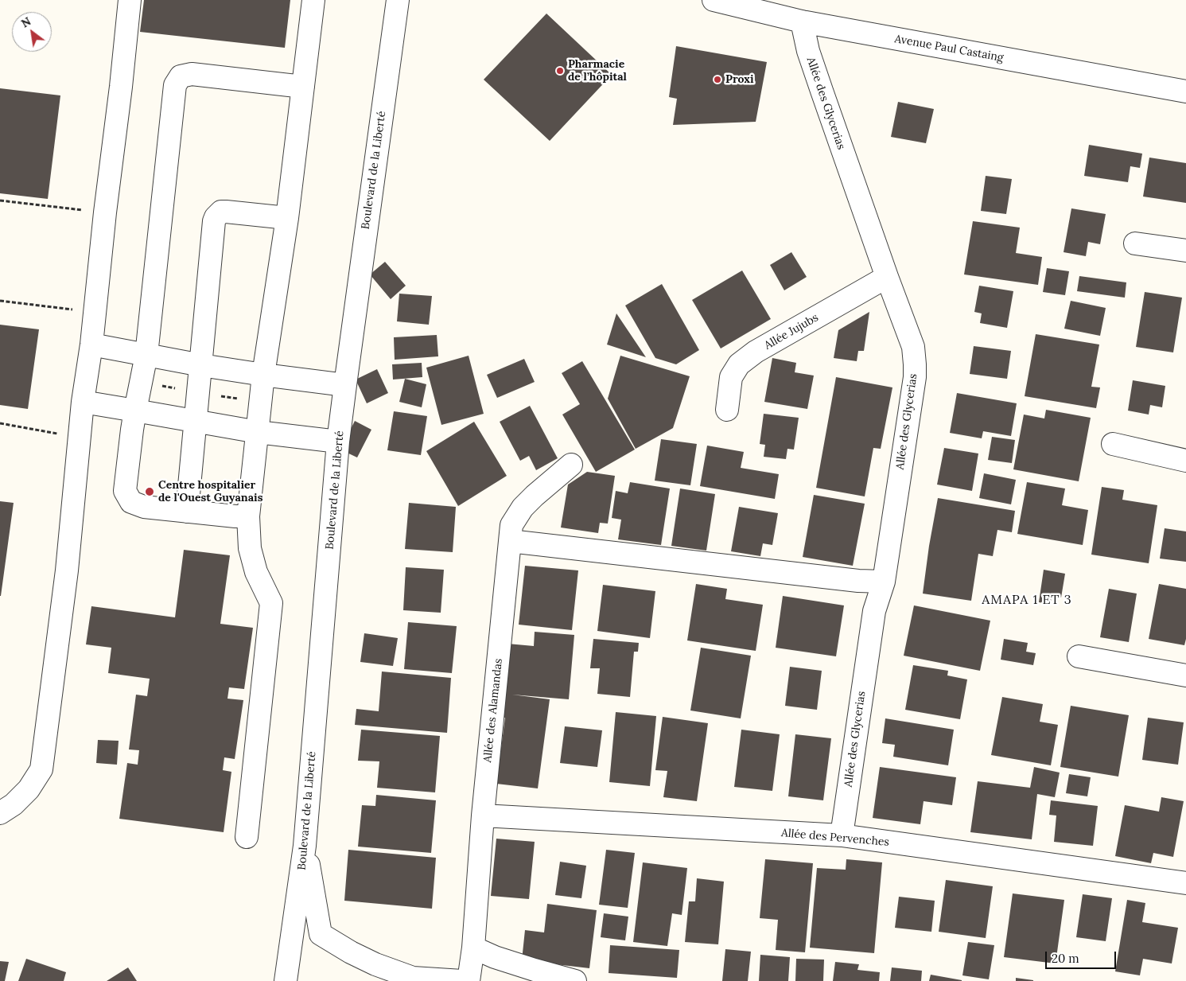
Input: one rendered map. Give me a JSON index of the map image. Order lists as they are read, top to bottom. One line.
{"streets":{"street":["Avenue Paul Castaing","Allée des Glycerias","Boulevard de la Liberté","Allée Jujubs","Allée des Alamandas","Allée des Pervenches"]},"crossings":[["Avenue Paul Castaing","Allée des Glycerias"],["Allée des Glycerias","Allée Jujubs"],["Allée des Glycerias","Allée des Pervenches"],["Allée des Alamandas","Allée des Pervenches"]],"districts":["AMAPA 1 ET 3"],"places":["Pharmacie de l’hôpital","Proxi","Centre hospitalier de l'Ouest Guyanais"],"scale_bar":"20 m","north":"top left"}
